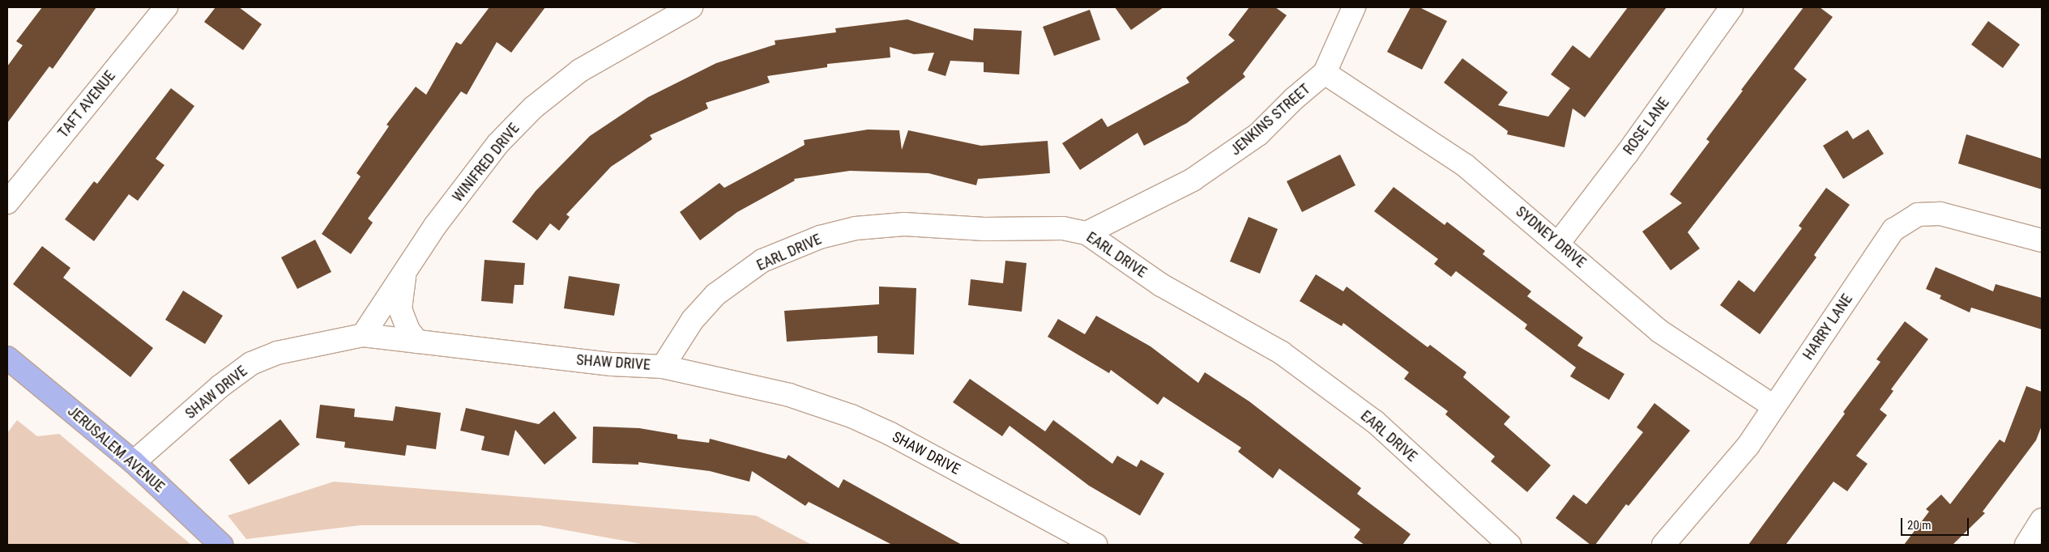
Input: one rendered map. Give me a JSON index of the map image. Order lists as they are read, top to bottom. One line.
{"streets":{"main road":["JERUSALEM AVENUE"],"street":["TAFT AVENUE","JENKINS STREET","ROSE LANE","WINIFRED DRIVE","SYDNEY DRIVE","EARL DRIVE","HARRY LANE","SHAW DRIVE"]},"crossings":[["JENKINS STREET","SYDNEY DRIVE"],["JENKINS STREET","EARL DRIVE"],["ROSE LANE","SYDNEY DRIVE"],["WINIFRED DRIVE","SHAW DRIVE"],["SYDNEY DRIVE","HARRY LANE"],["EARL DRIVE","SHAW DRIVE"],["SHAW DRIVE","JERUSALEM AVENUE"]],"scale_bar":"20 m"}
